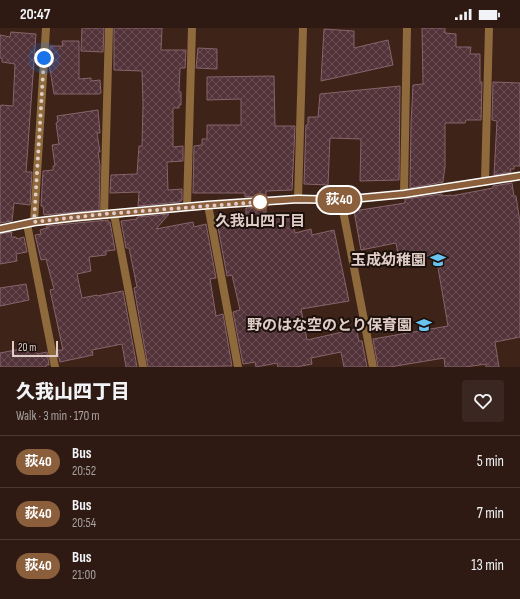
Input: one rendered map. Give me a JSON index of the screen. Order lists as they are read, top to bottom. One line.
{"places":{"other":["久我山四丁目"],"school or university":["玉成幼稚園","野のはな空のとり保育園"]},"lines":["bus line 荻40"],"scale_bar":"20 m","page":{"status":"20:47","on_map":"荻40","scale":"20 m","heading":["久我山四丁目","Walk · 3 min · 170 m"],"list":[{"mark":"荻40","name":"Bus","note":"20:52","value":"5 min"},{"mark":"荻40","name":"Bus","note":"20:54","value":"7 min"},{"mark":"荻40","name":"Bus","note":"21:00","value":"13 min"}]}}
